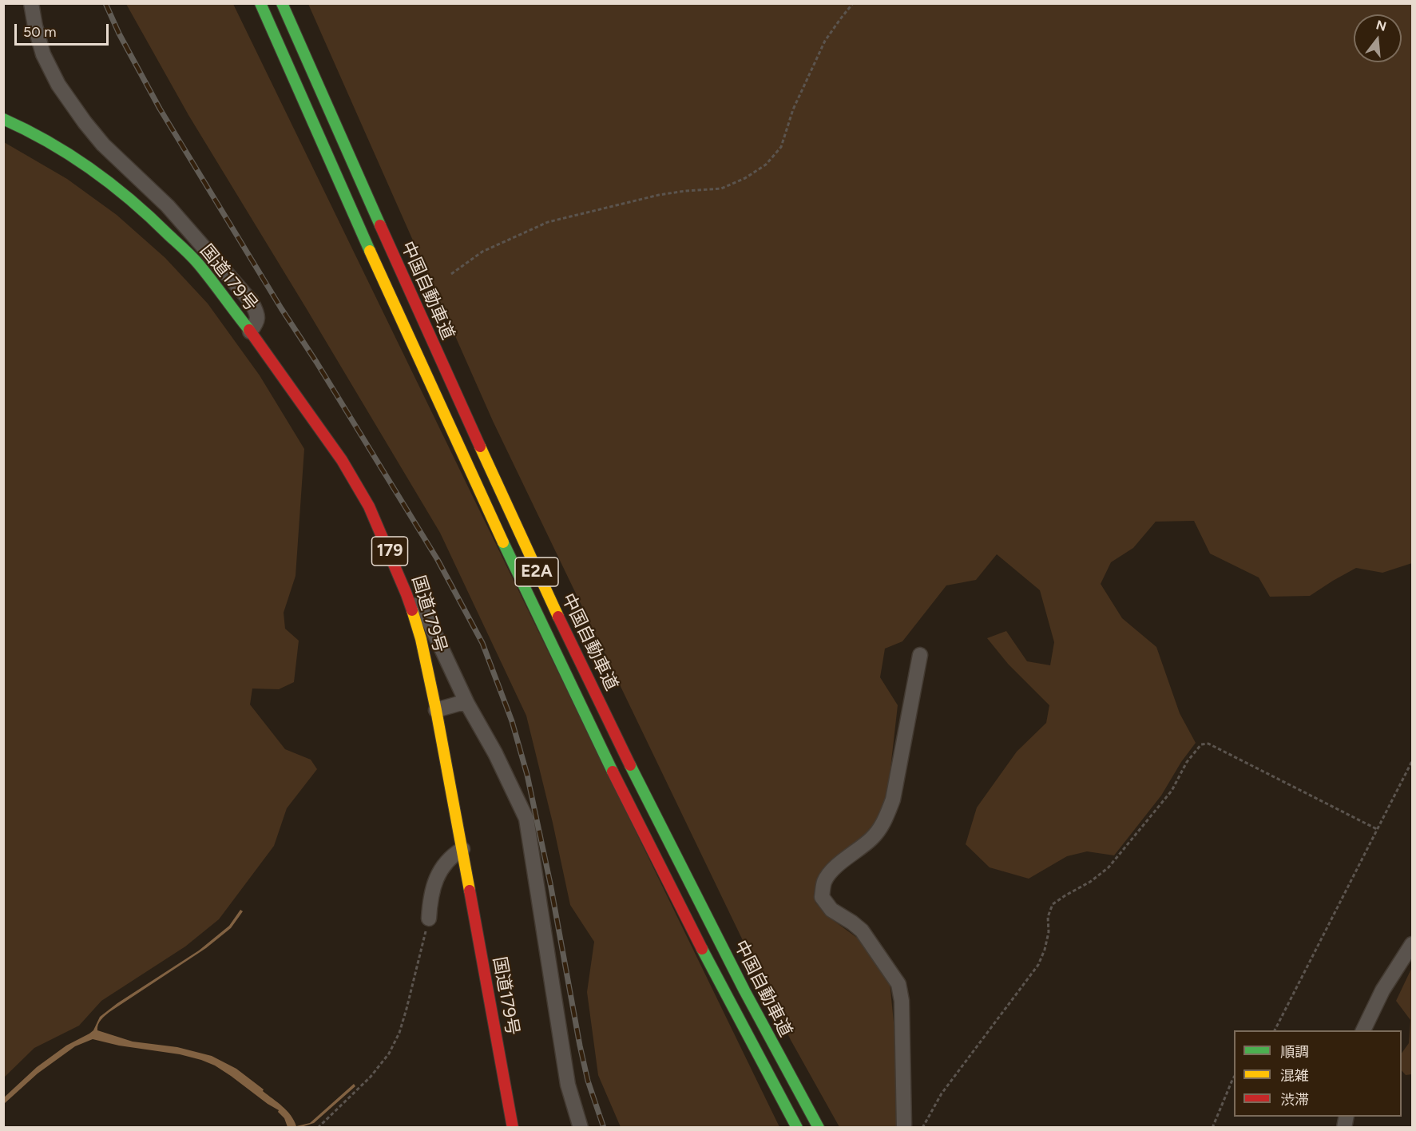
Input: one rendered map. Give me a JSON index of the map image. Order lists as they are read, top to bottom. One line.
{"streets":{"highway":["国道179号","中国自動車道","179","E2A"]},"legend":["順調","混雑","渋滞"],"scale_bar":"50 m","north":"top"}
